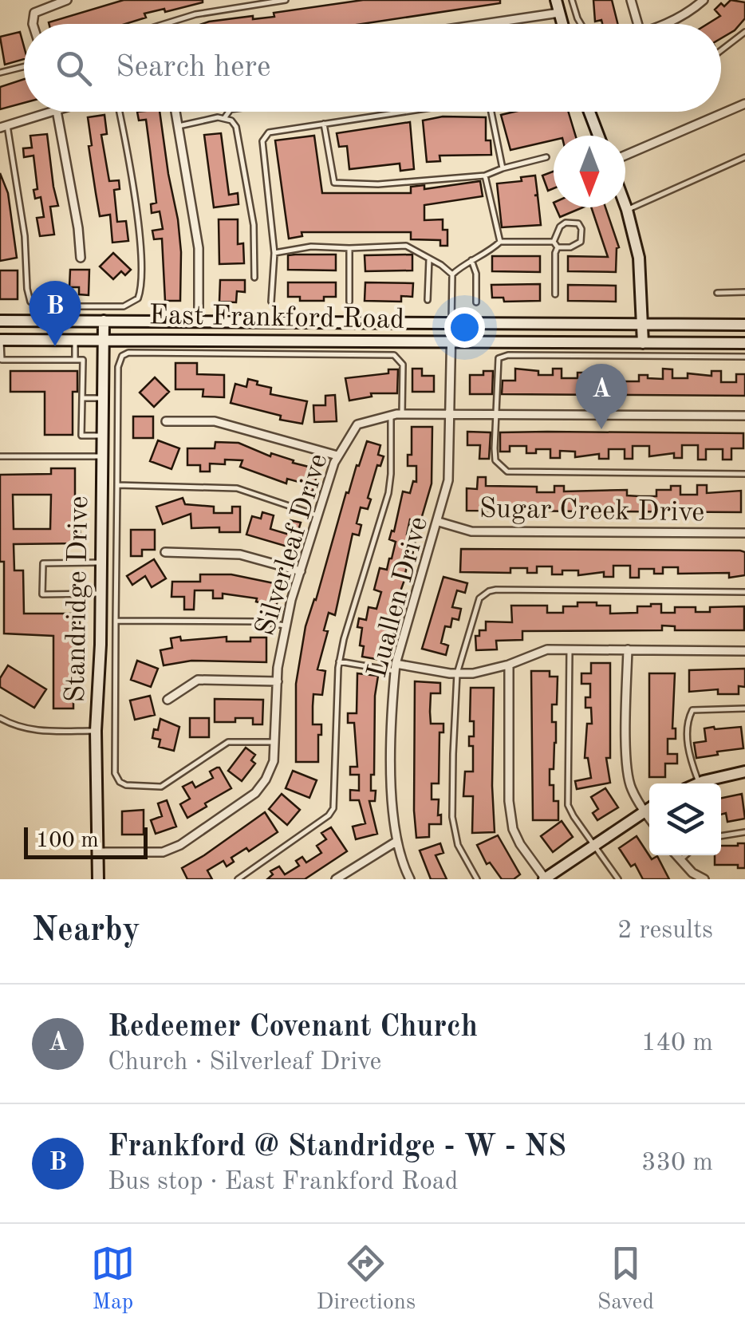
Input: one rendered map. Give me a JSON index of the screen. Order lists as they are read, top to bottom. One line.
{"streets":{"main road":["East Frankford Road","Standridge Drive"],"street":["Sugar Creek Drive","Silverleaf Drive","Luallen Drive"]},"crossings":[["East Frankford Road","Luallen Drive"],["East Frankford Road","Standridge Drive"],["Sugar Creek Drive","Luallen Drive"],["Silverleaf Drive","Luallen Drive"],["Silverleaf Drive","Standridge Drive"]],"scale_bar":"100 m","north":"bottom","page":{"search":"Search here","pins":["B","A"],"scale":"100 m","heading":["Nearby","2 results"],"list":[{"mark":"A","name":"Redeemer Covenant Church","note":"Church · Silverleaf Drive","value":"140 m"},{"mark":"B","name":"Frankford @ Standridge - W - NS","note":"Bus stop · East Frankford Road","value":"330 m"}],"nav":["Map","Directions","Saved"]}}
